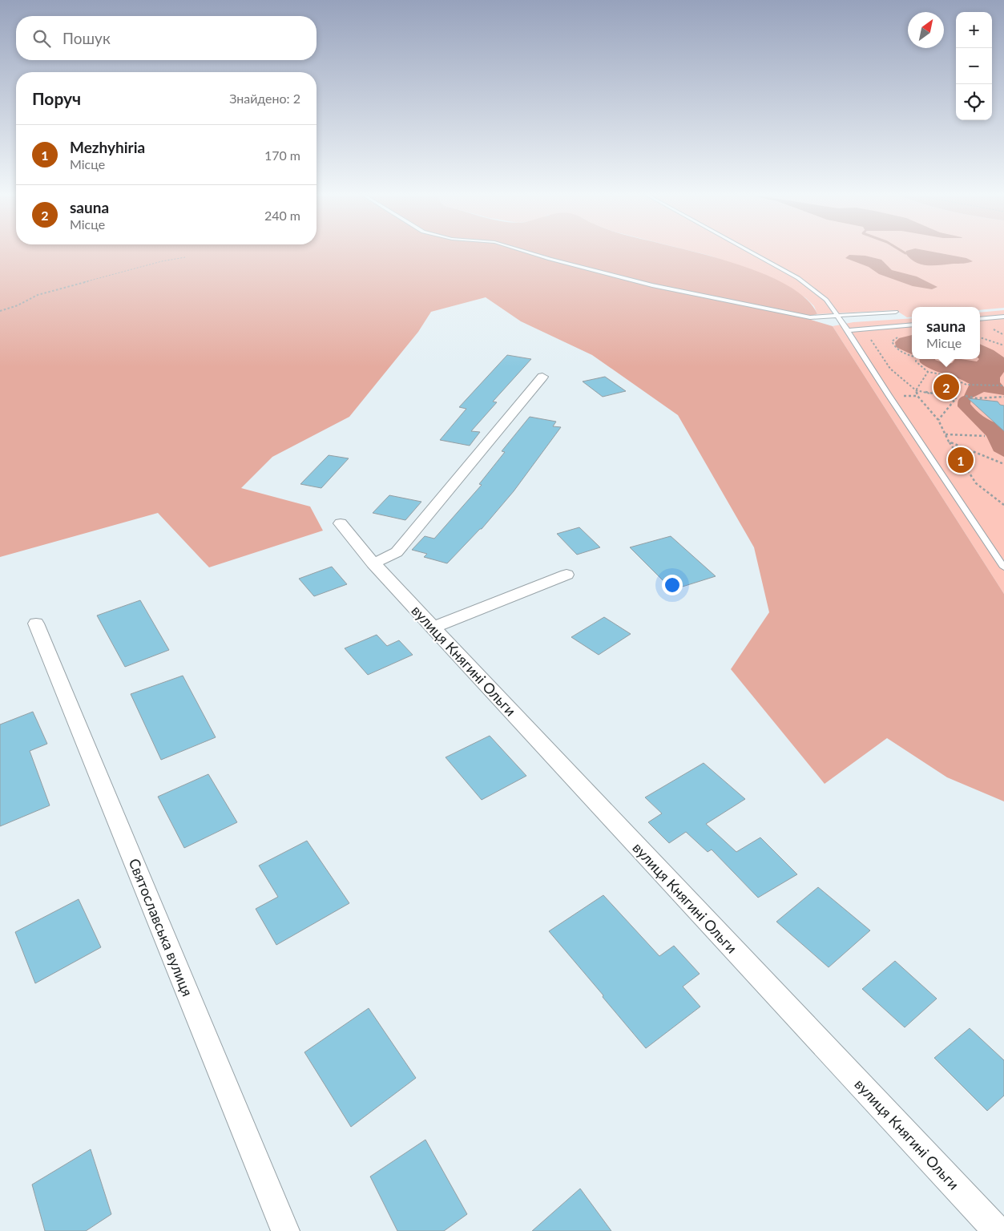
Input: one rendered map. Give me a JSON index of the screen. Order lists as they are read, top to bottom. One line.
{"streets":{"street":["вулиця Княгині Ольги","Святославська вулиця"]},"north":"top right","page":{"map_buttons":["+","−"],"search":"Пошук","heading":["Поруч","Знайдено: 2"],"list":[{"mark":"1","name":"Mezhyhiria","note":"Місце","value":"170 m"},{"mark":"2","name":"sauna","note":"Місце","value":"240 m"}],"popup":["sauna","Місце"],"pins":["2","1"]}}
